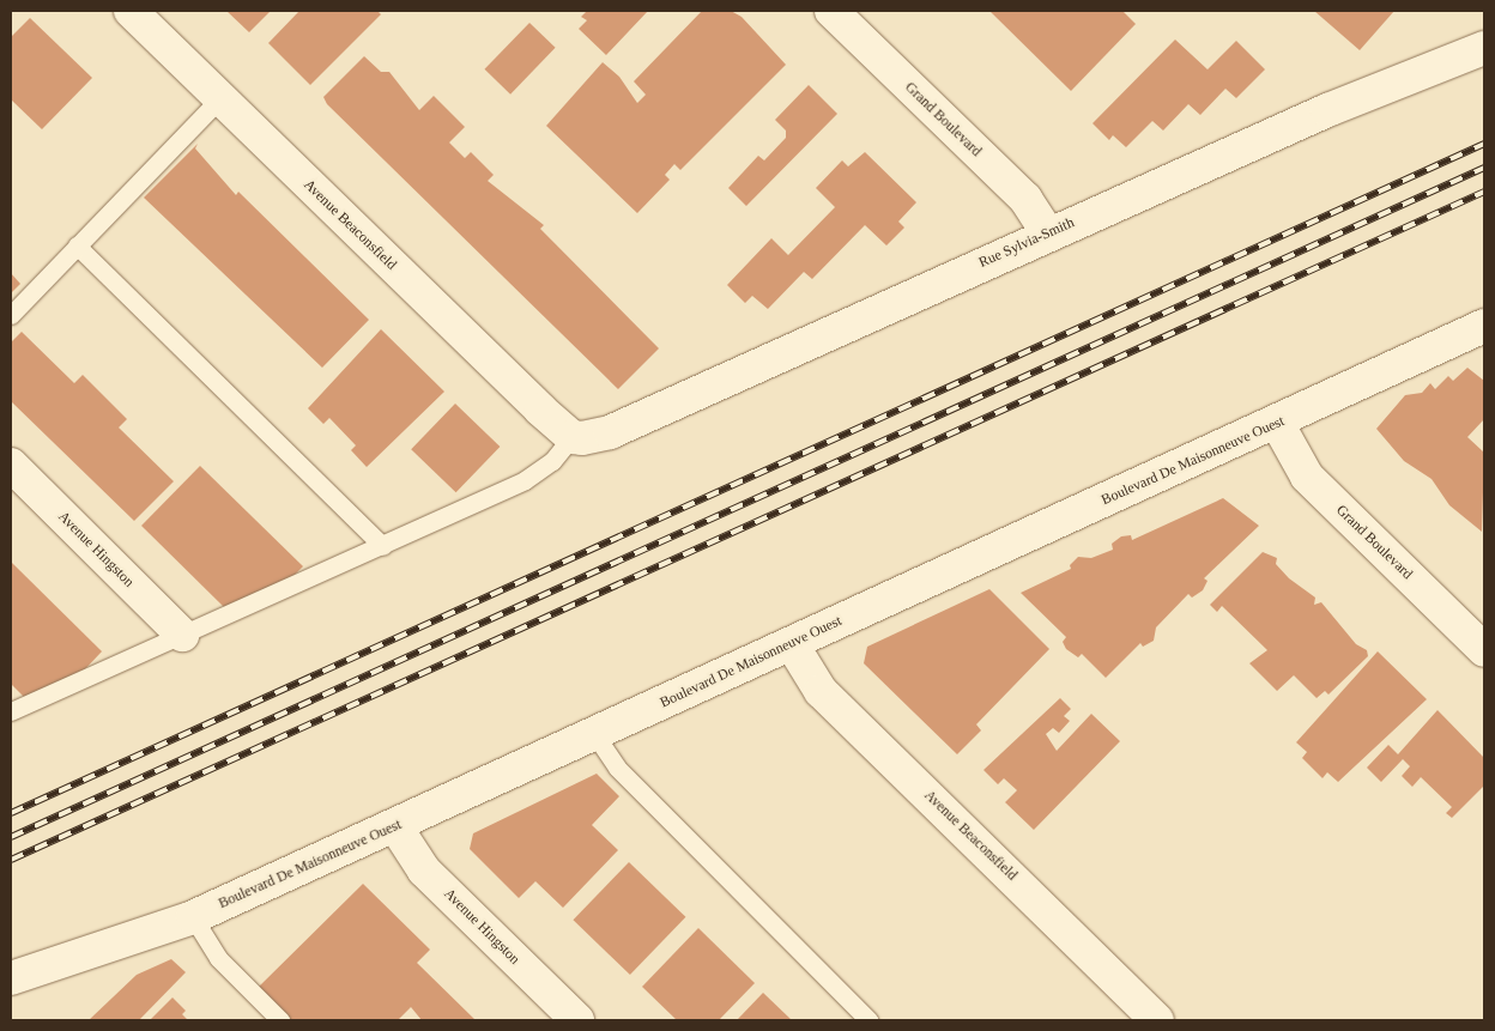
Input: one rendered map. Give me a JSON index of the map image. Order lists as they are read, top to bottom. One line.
{"streets":{"street":["Grand Boulevard","Avenue Beaconsfield","Rue Sylvia-Smith","Boulevard De Maisonneuve Ouest","Avenue Hingston"]},"crossings":[["Grand Boulevard","Rue Sylvia-Smith"],["Grand Boulevard","Boulevard De Maisonneuve Ouest"],["Avenue Beaconsfield","Rue Sylvia-Smith"],["Avenue Beaconsfield","Boulevard De Maisonneuve Ouest"],["Boulevard De Maisonneuve Ouest","Avenue Hingston"]]}
